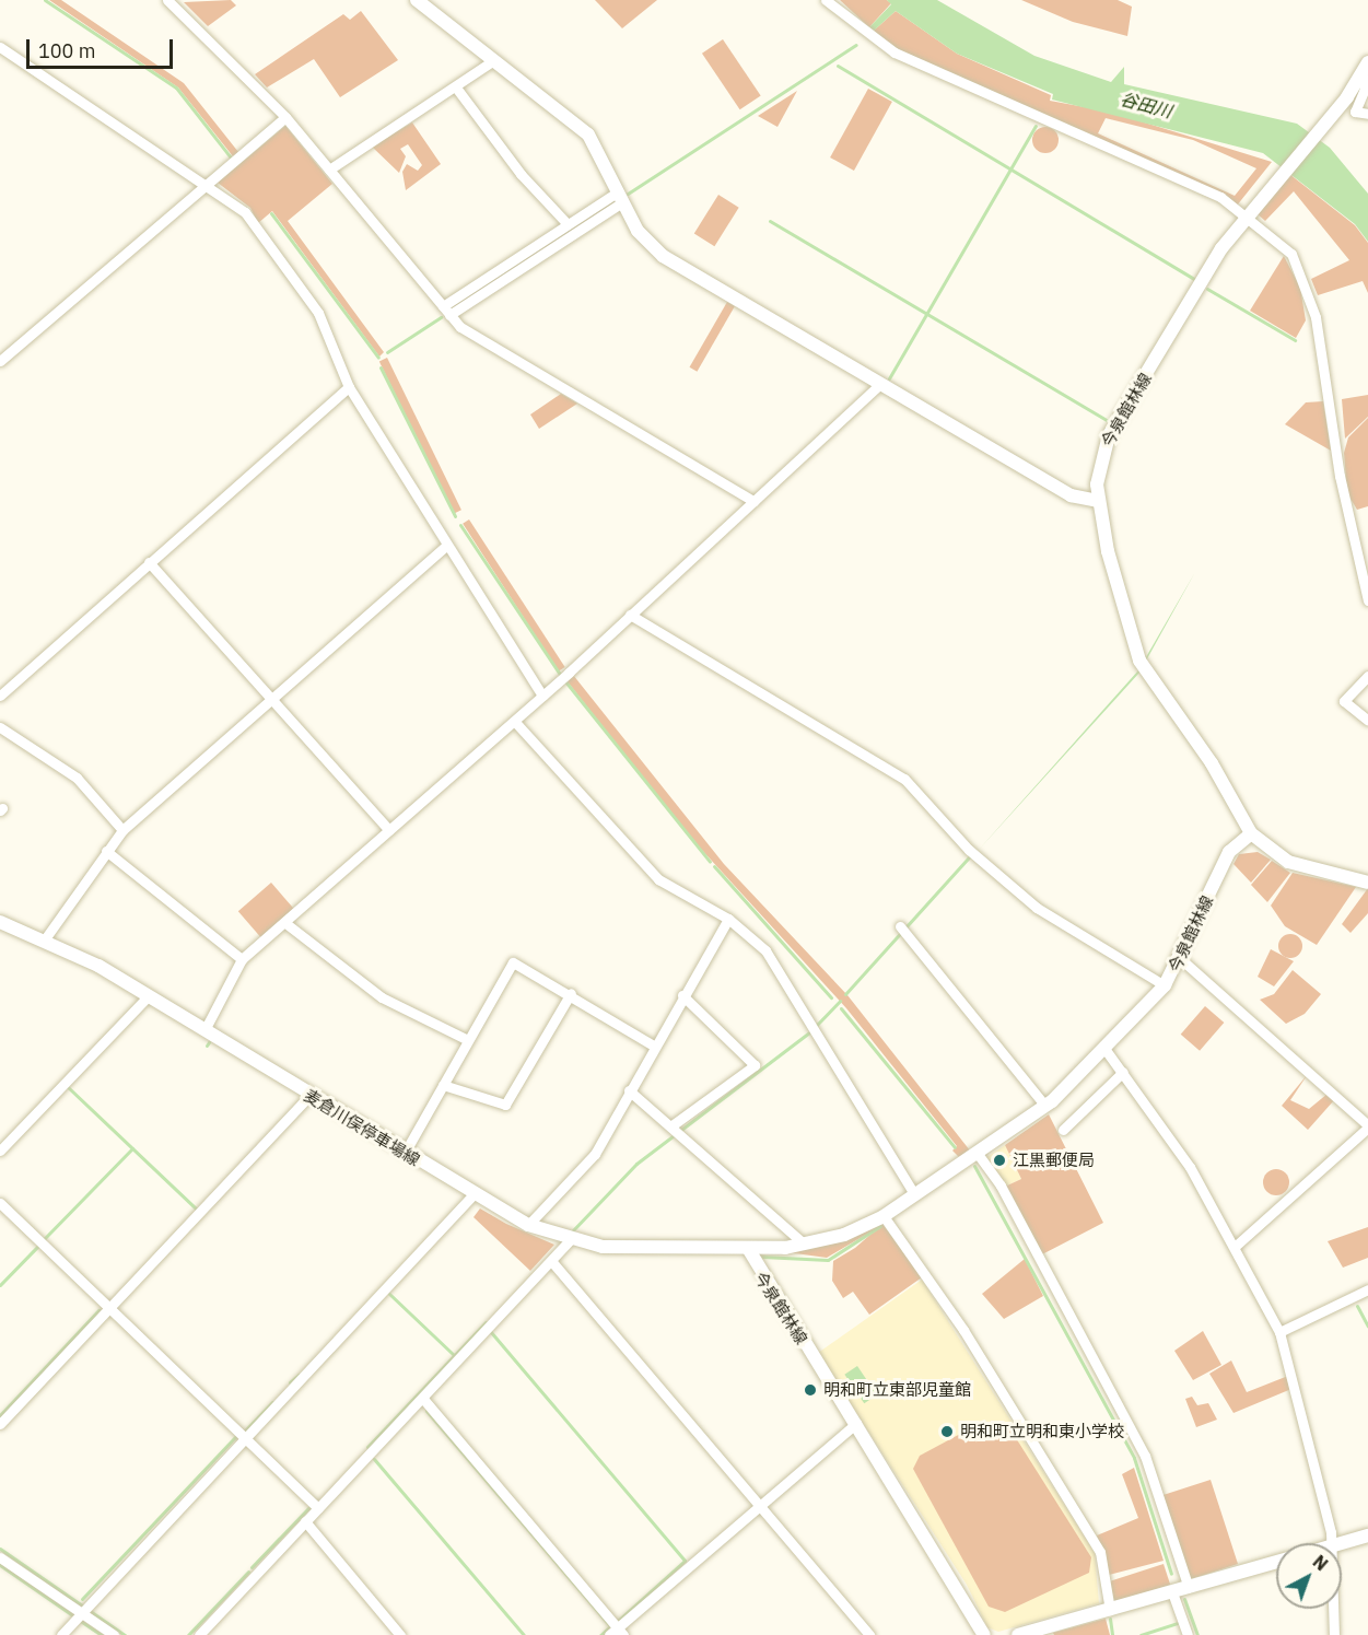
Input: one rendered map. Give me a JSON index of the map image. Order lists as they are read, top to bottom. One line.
{"streets":{"main road":["今泉館林線","麦倉川俣停車場線"]},"crossings":[["今泉館林線","麦倉川俣停車場線"]],"water":["谷田川"],"places":["江黒郵便局","明和町立東部児童館","明和町立明和東小学校"],"scale_bar":"100 m","north":"top right"}
